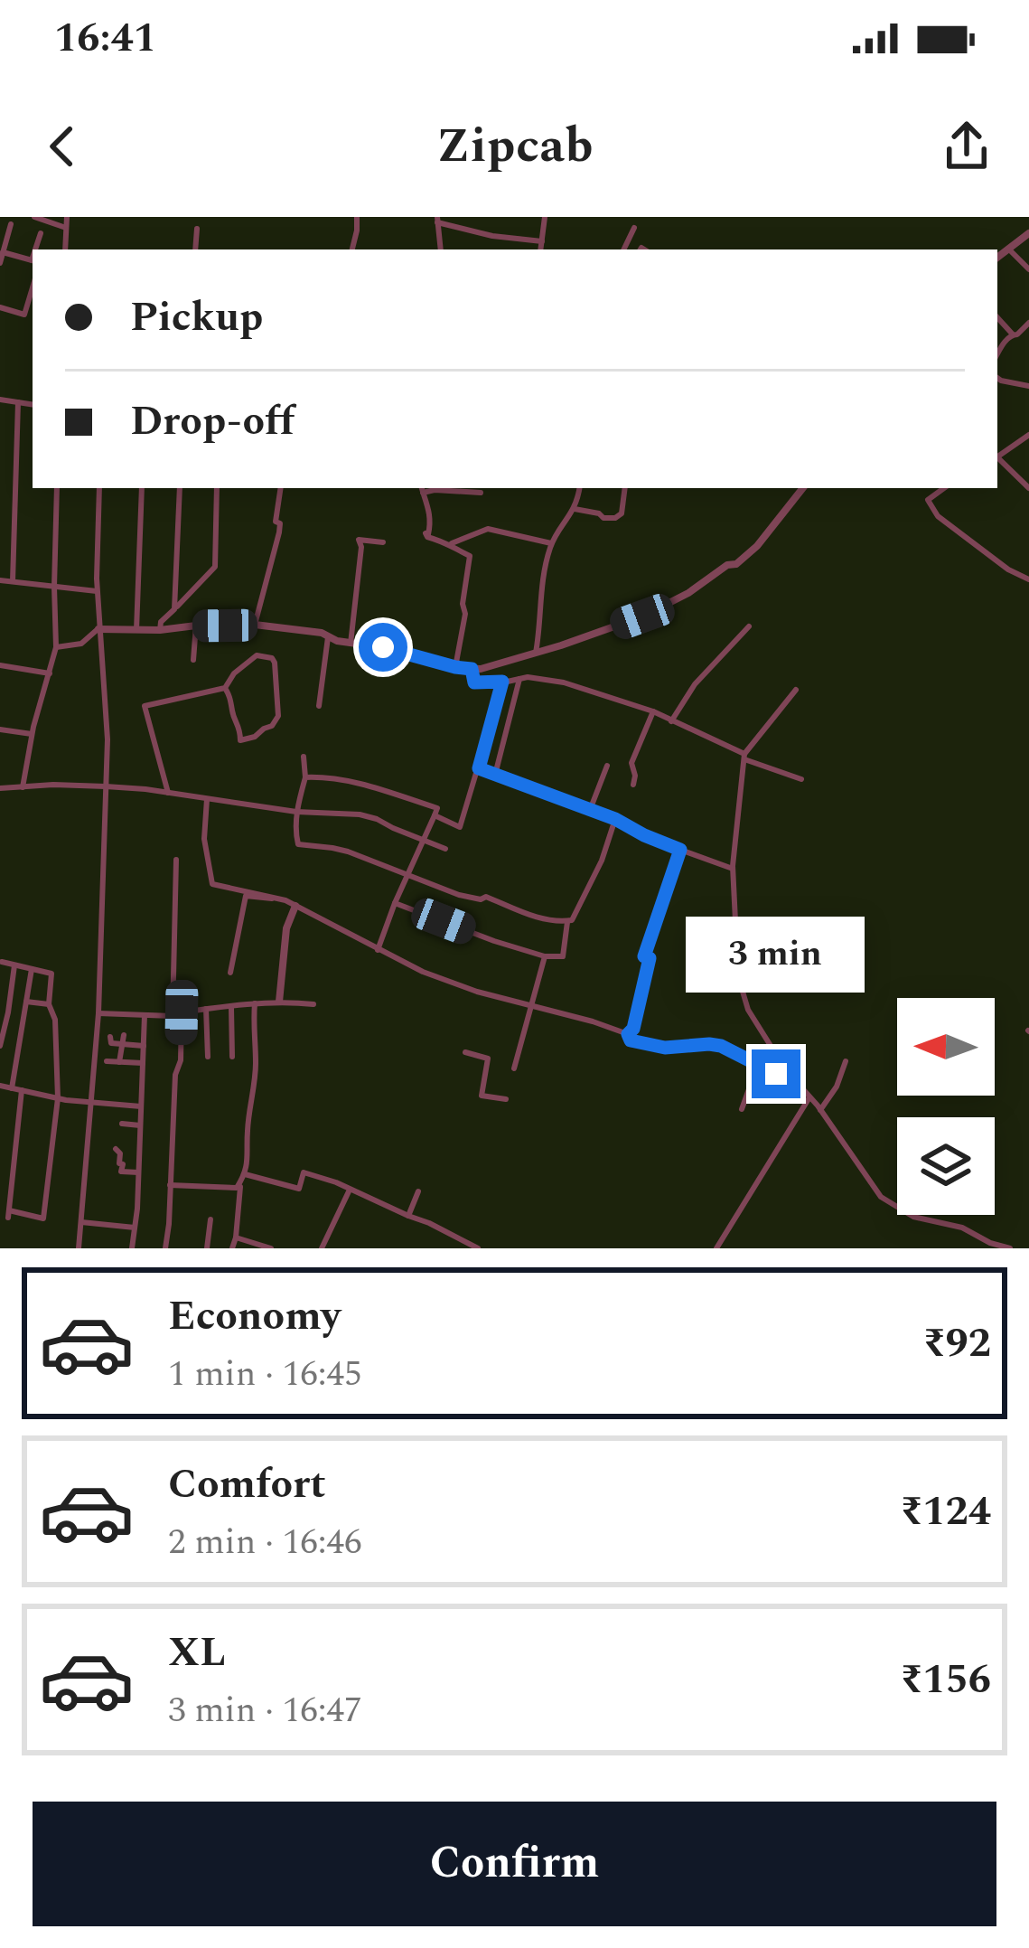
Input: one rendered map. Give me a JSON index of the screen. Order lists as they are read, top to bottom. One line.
{"north":"left","page":{"status":"16:41","header":"Zipcab","banner":["Pickup","Drop-off"],"bubble":"3 min","list":[{"name":"Economy","note":"1 min · 16:45","value":"₹92"},{"name":"Comfort","note":"2 min · 16:46","value":"₹124"},{"name":"XL","note":"3 min · 16:47","value":"₹156"}],"buttons":"Confirm"}}
